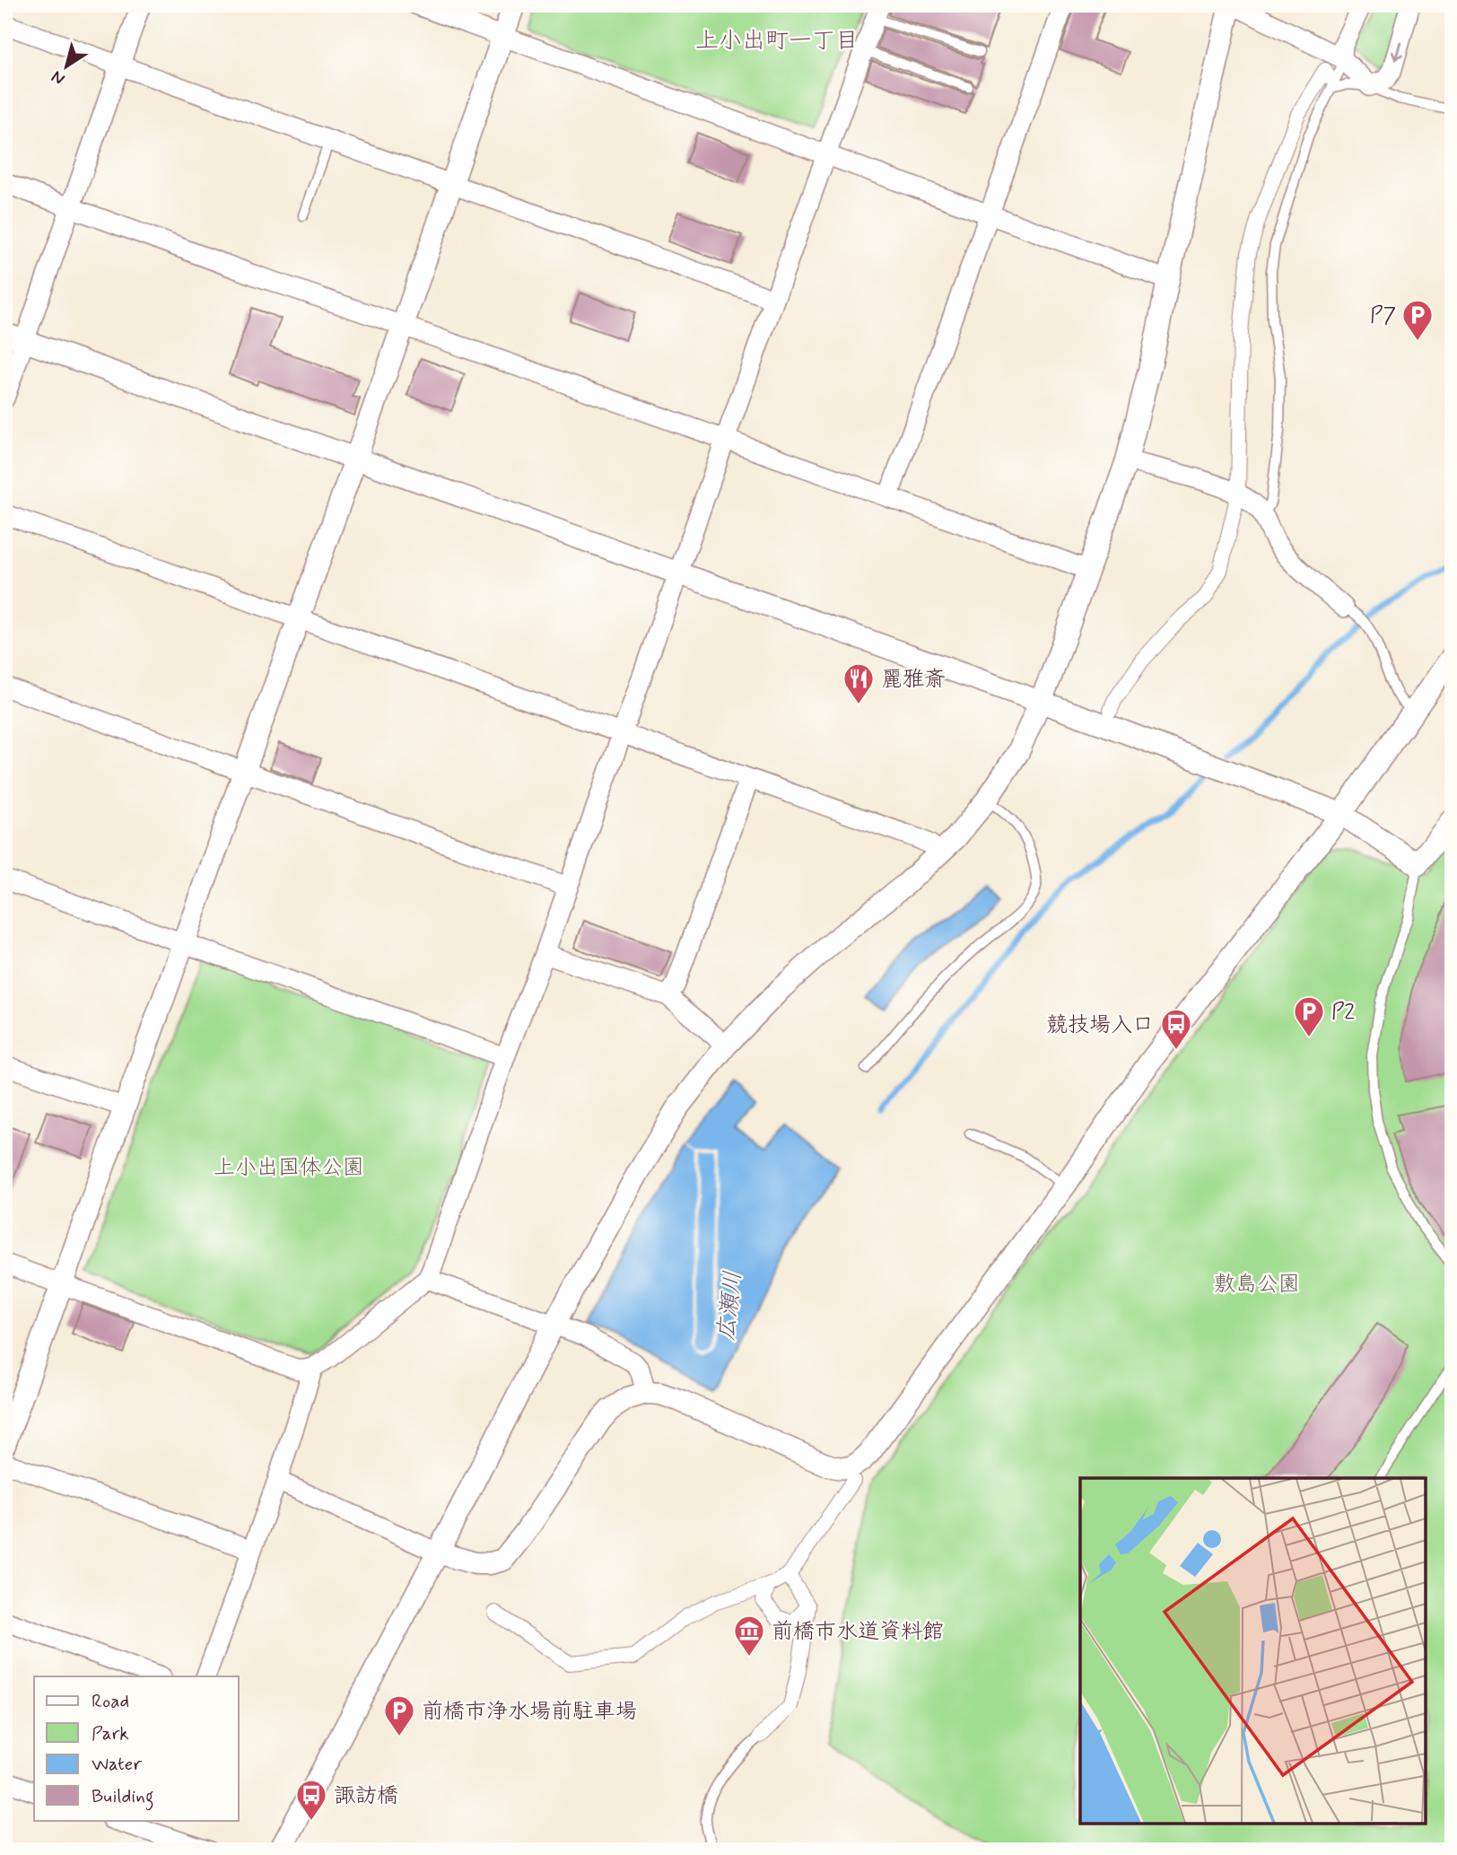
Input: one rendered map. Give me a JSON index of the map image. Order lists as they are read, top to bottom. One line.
{"districts":["上小出町一丁目"],"water":["広瀬川"],"parks":["上小出国体公園","敷島公園"],"places":{"parking":["P7","P2","前橋市浄水場前駐車場"],"restaurant":["麗雅斎"],"bus stop":["競技場入口","諏訪橋"],"museum":["前橋市水道資料館"]},"legend":["Road","Park","Water","Building"],"north":"bottom left"}
